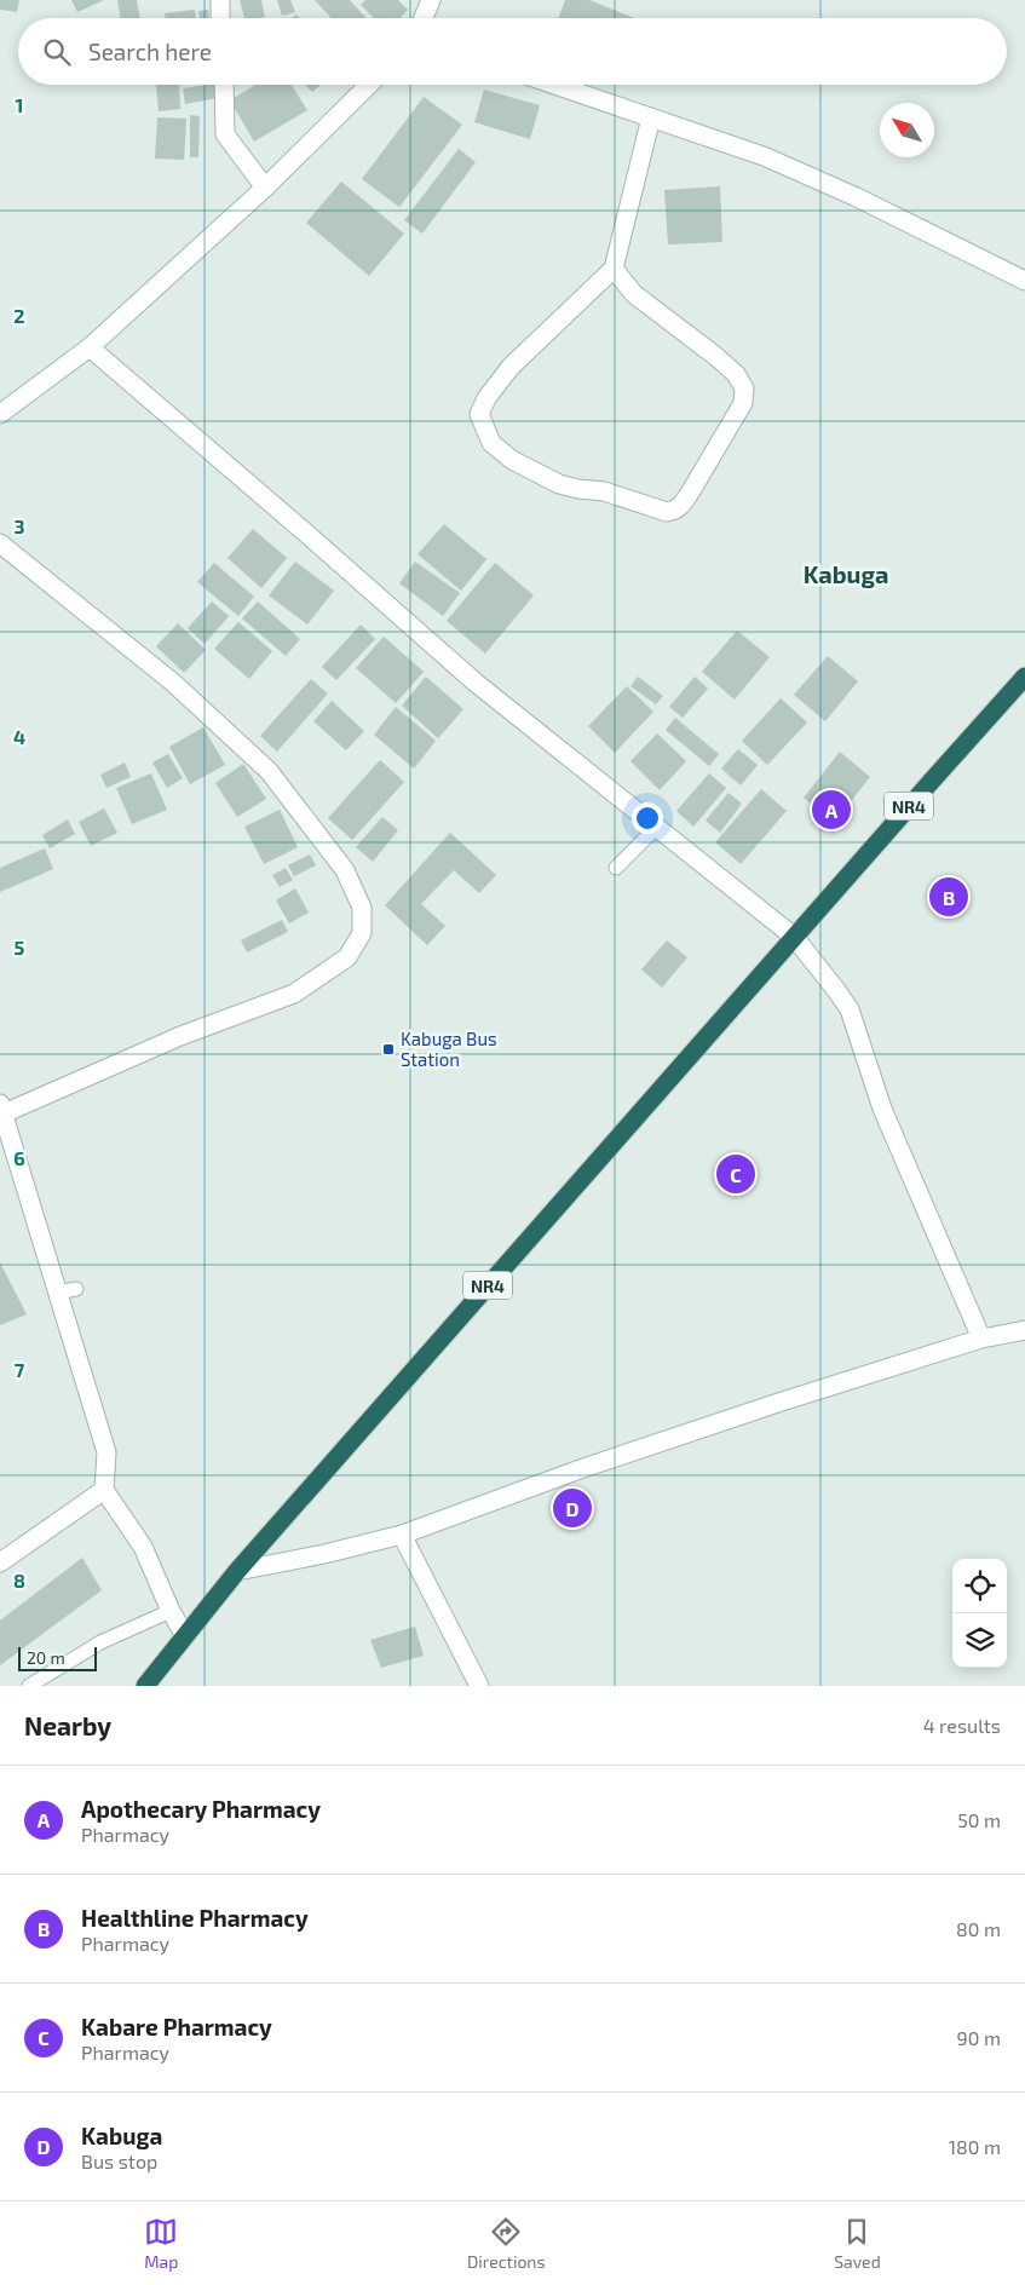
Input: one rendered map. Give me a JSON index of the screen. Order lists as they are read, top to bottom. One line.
{"streets":{"highway":["NR4"]},"districts":["Kabuga"],"places":{"transit":["Kabuga Bus Station"]},"scale_bar":"20 m","north":"top left","page":{"search":"Search here","pins":["A","B","C","D"],"scale":"20 m","heading":["Nearby","4 results"],"list":[{"mark":"A","name":"Apothecary Pharmacy","note":"Pharmacy","value":"50 m"},{"mark":"B","name":"Healthline Pharmacy","note":"Pharmacy","value":"80 m"},{"mark":"C","name":"Kabare Pharmacy","note":"Pharmacy","value":"90 m"},{"mark":"D","name":"Kabuga","note":"Bus stop","value":"180 m"}],"nav":["Map","Directions","Saved"]},"grid":{"rows":["1","2","3","4","5","6","7","8"]}}
